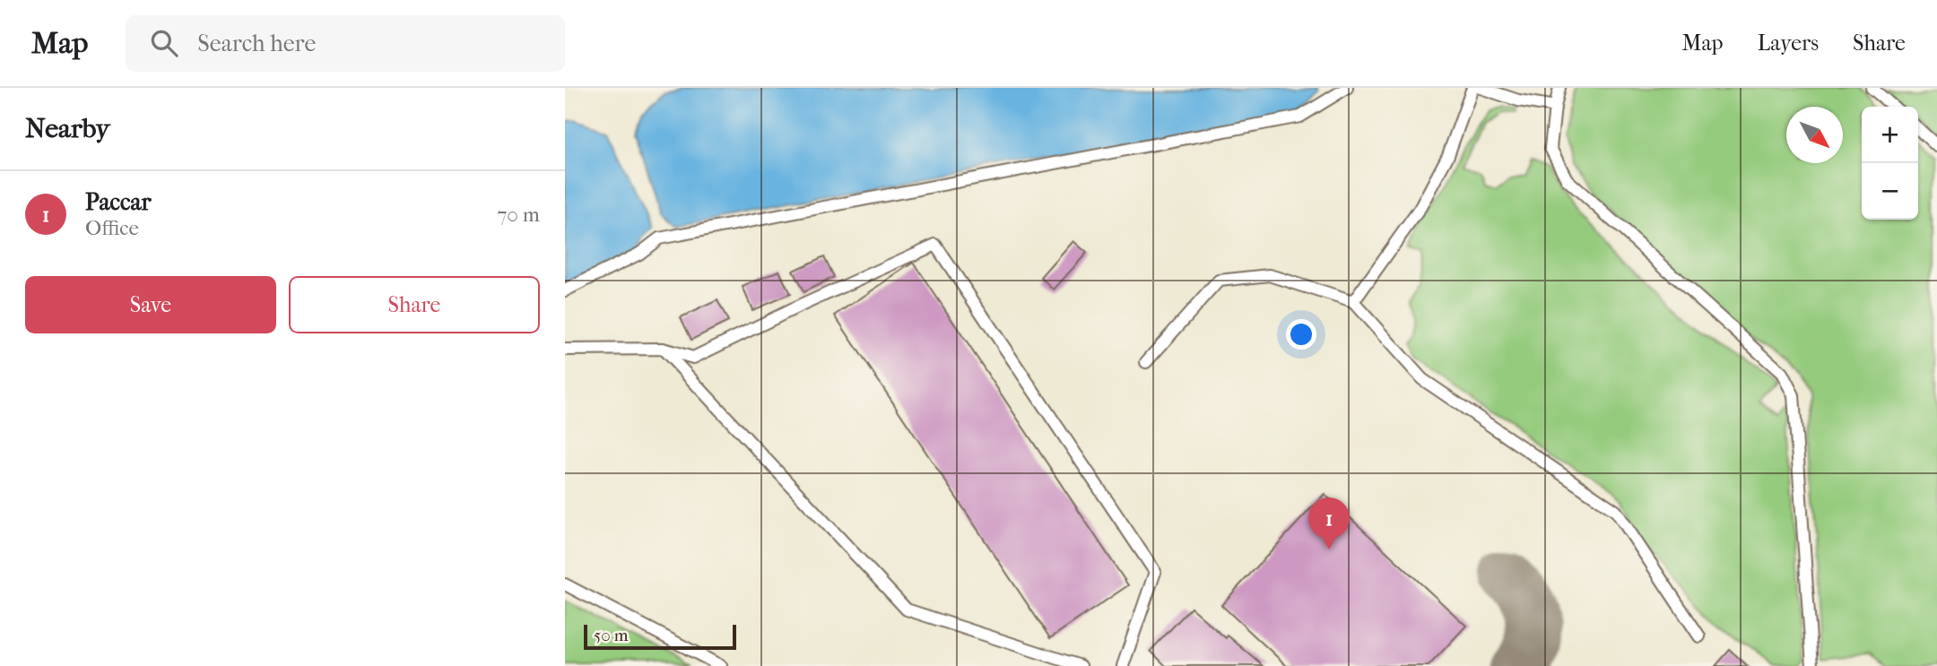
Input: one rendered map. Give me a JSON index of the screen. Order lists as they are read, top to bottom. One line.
{"scale_bar":"50 m","north":"bottom right","page":{"header":"Map","search":"Search here","nav":["Map","Layers","Share"],"heading":"Nearby","map_buttons":["+","−"],"list":[{"mark":"1","name":"Paccar","note":"Office","value":"70 m"}],"buttons":["Save","Share"],"pins":"1","scale":"50 m"}}
